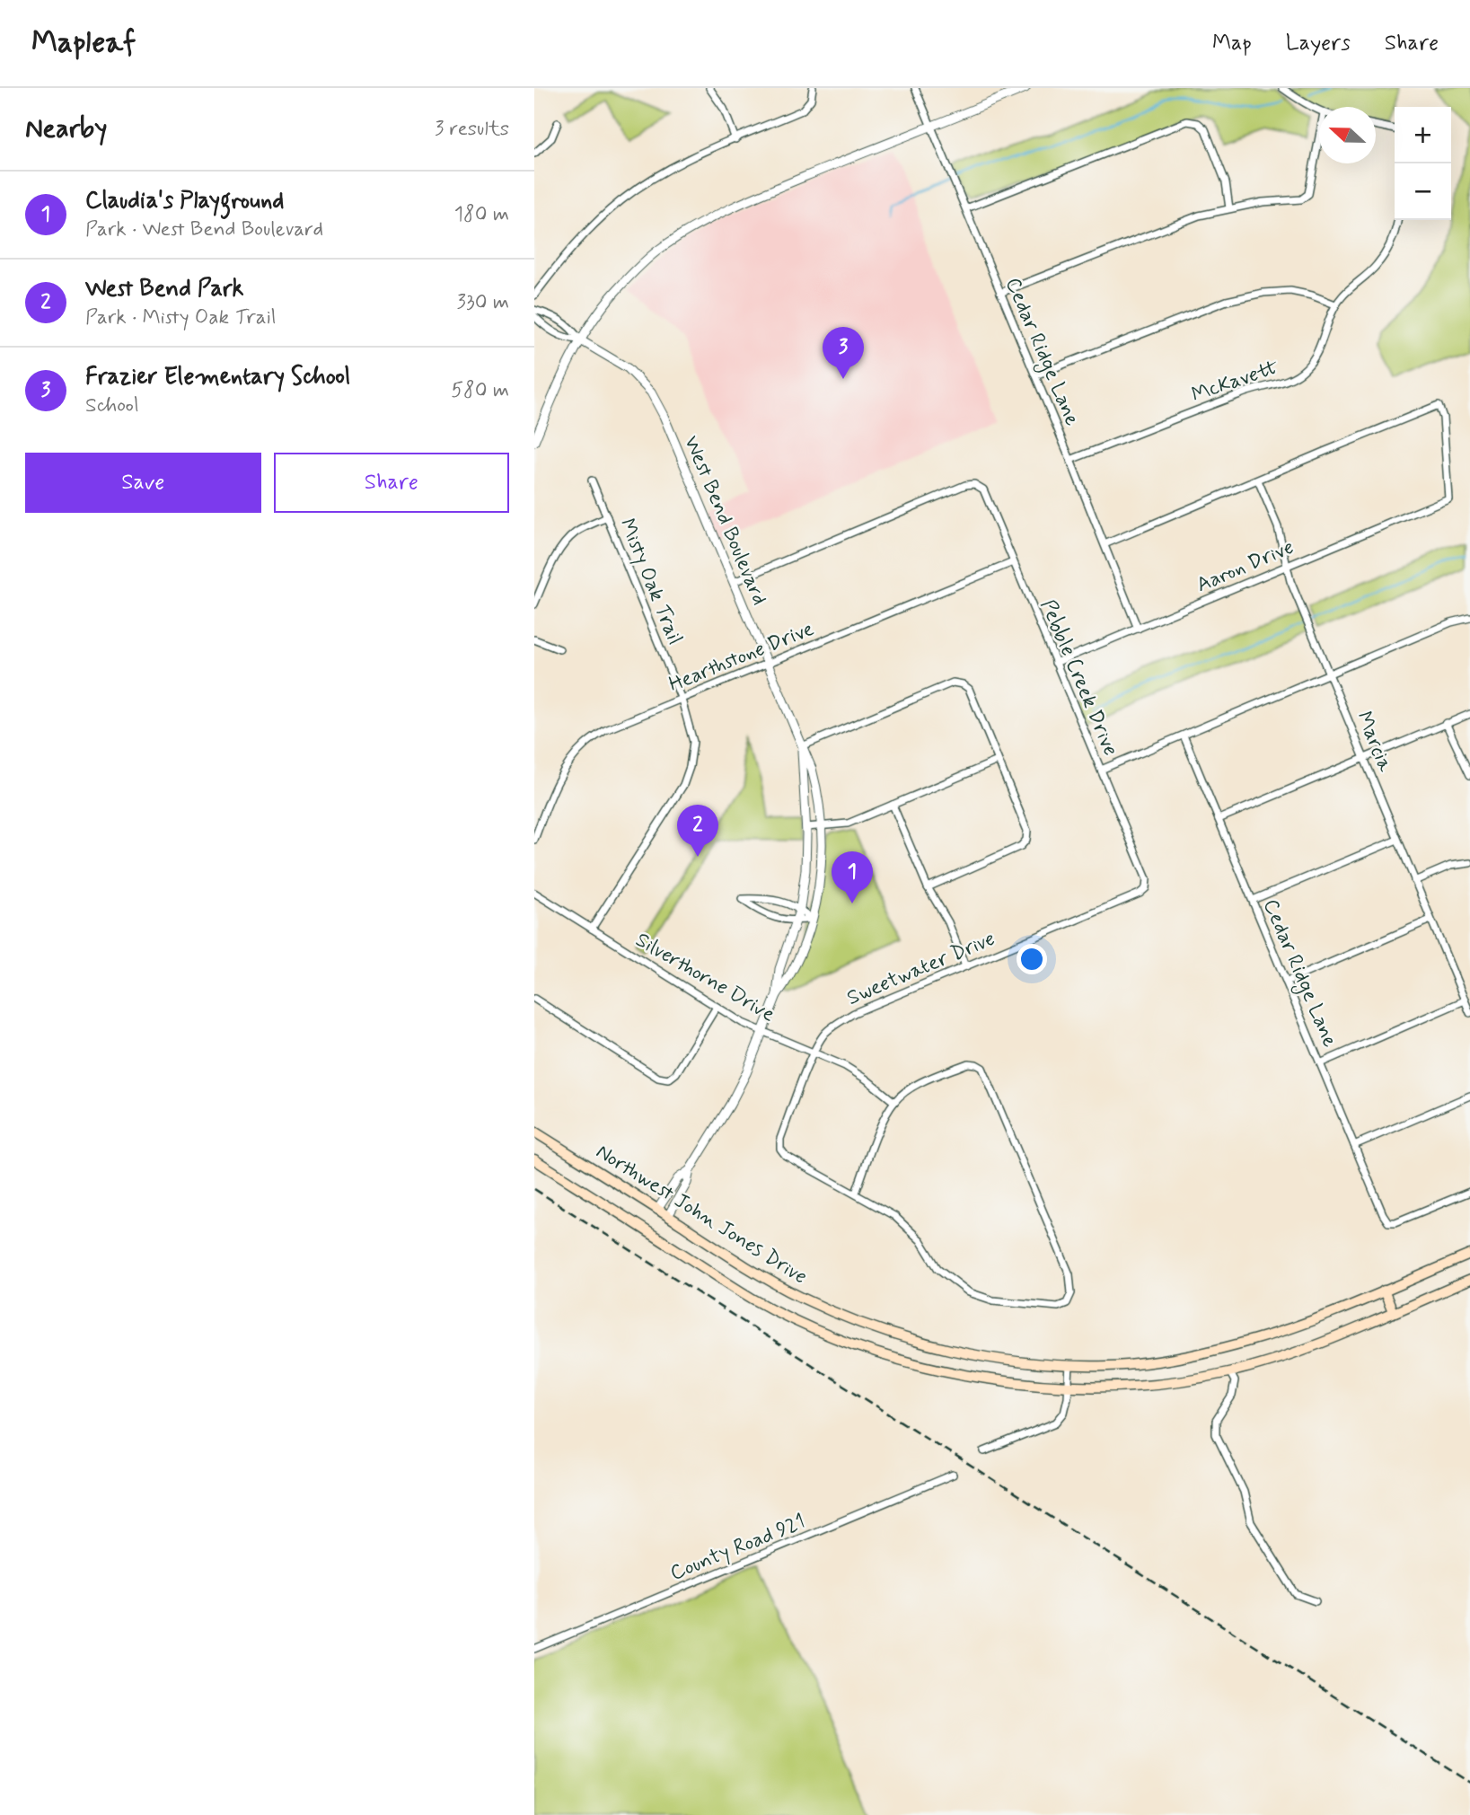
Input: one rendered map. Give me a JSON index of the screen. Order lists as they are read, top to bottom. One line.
{"streets":{"main road":["Northwest John Jones Drive"],"street":["Cedar Ridge Lane","McKavett","West Bend Boulevard","Aaron Drive","Misty Oak Trail","Hearthstone Drive","Pebble Creek Drive","Marcia","Sweetwater Drive","Silverthorne Drive","County Road 921"]},"crossings":[["Cedar Ridge Lane","McKavett"],["Cedar Ridge Lane","Aaron Drive"],["West Bend Boulevard","Hearthstone Drive"],["West Bend Boulevard","Pebble Creek Drive"],["West Bend Boulevard","Silverthorne Drive"],["West Bend Boulevard","Northwest John Jones Drive"],["Aaron Drive","Pebble Creek Drive"],["Aaron Drive","Marcia"],["Misty Oak Trail","Hearthstone Drive"],["Misty Oak Trail","Silverthorne Drive"],["Hearthstone Drive","Pebble Creek Drive"],["Pebble Creek Drive","Sweetwater Drive"],["Sweetwater Drive","Silverthorne Drive"]],"north":"left","page":{"header":"Mapleaf","nav":["Map","Layers","Share"],"heading":["Nearby","3 results"],"map_buttons":["+","−"],"list":[{"mark":"1","name":"Claudia's Playground","note":"Park · West Bend Boulevard","value":"180 m"},{"mark":"2","name":"West Bend Park","note":"Park · Misty Oak Trail","value":"330 m"},{"mark":"3","name":"Frazier Elementary School","note":"School","value":"580 m"}],"pins":["3","2","1"],"buttons":["Save","Share"]}}
